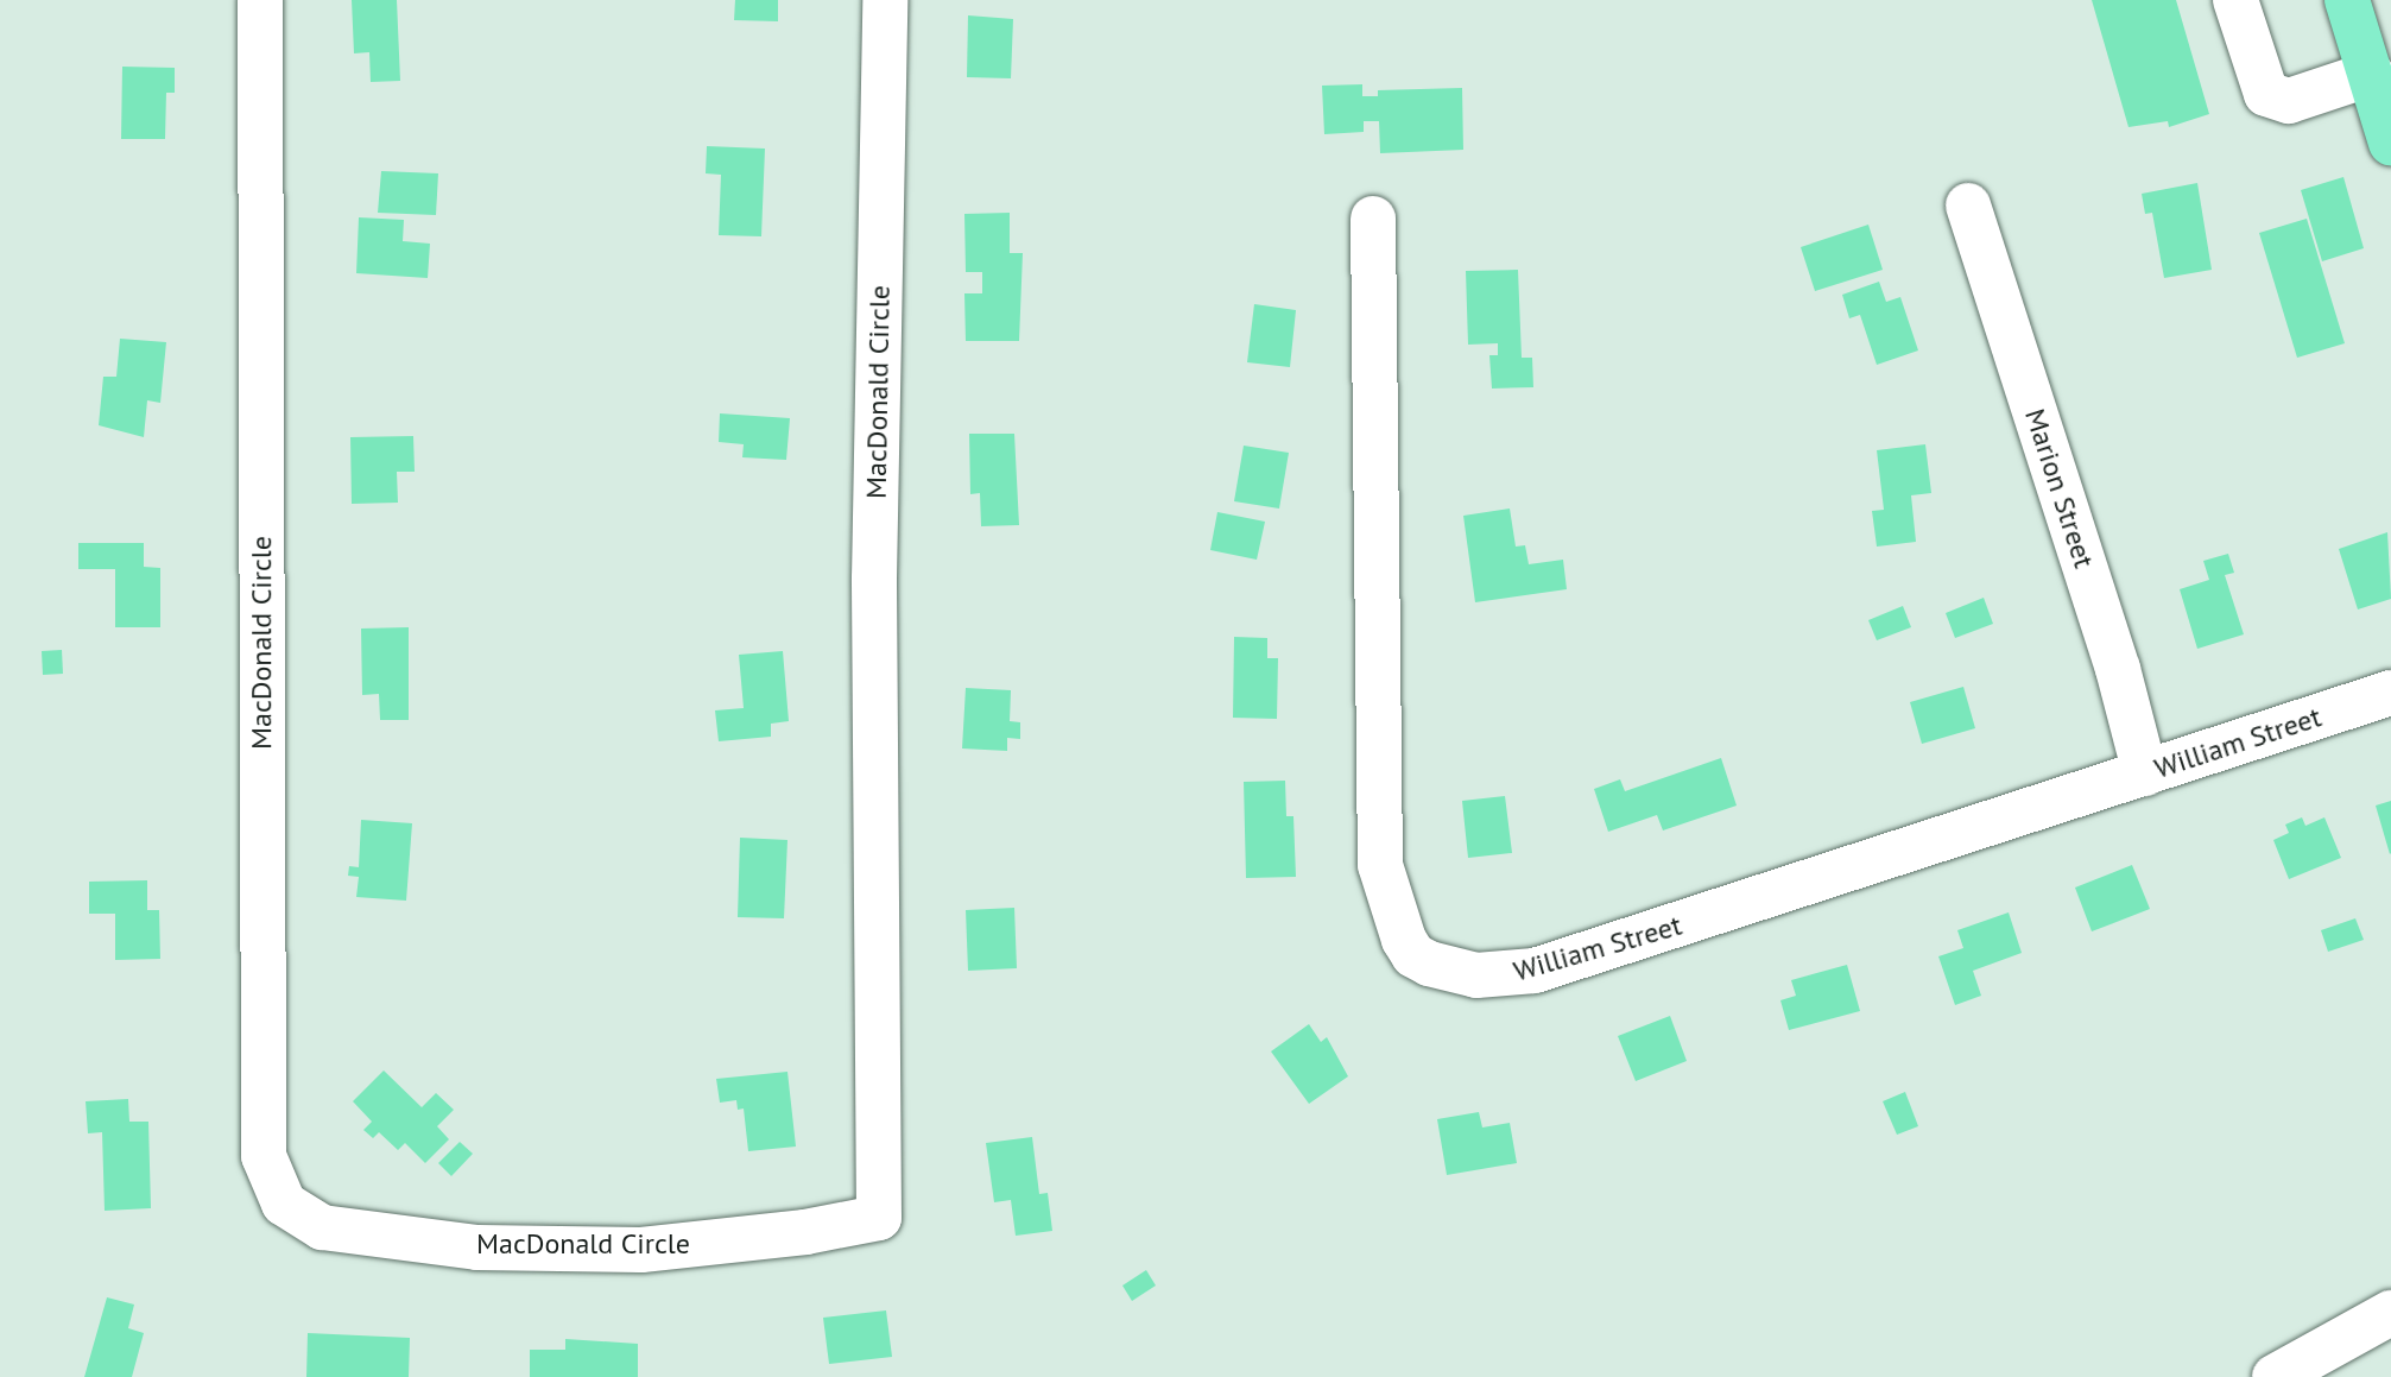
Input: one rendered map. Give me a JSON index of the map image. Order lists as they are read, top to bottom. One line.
{"streets":{"street":["MacDonald Circle","Marion Street","William Street"]},"crossings":[["Marion Street","William Street"]]}
